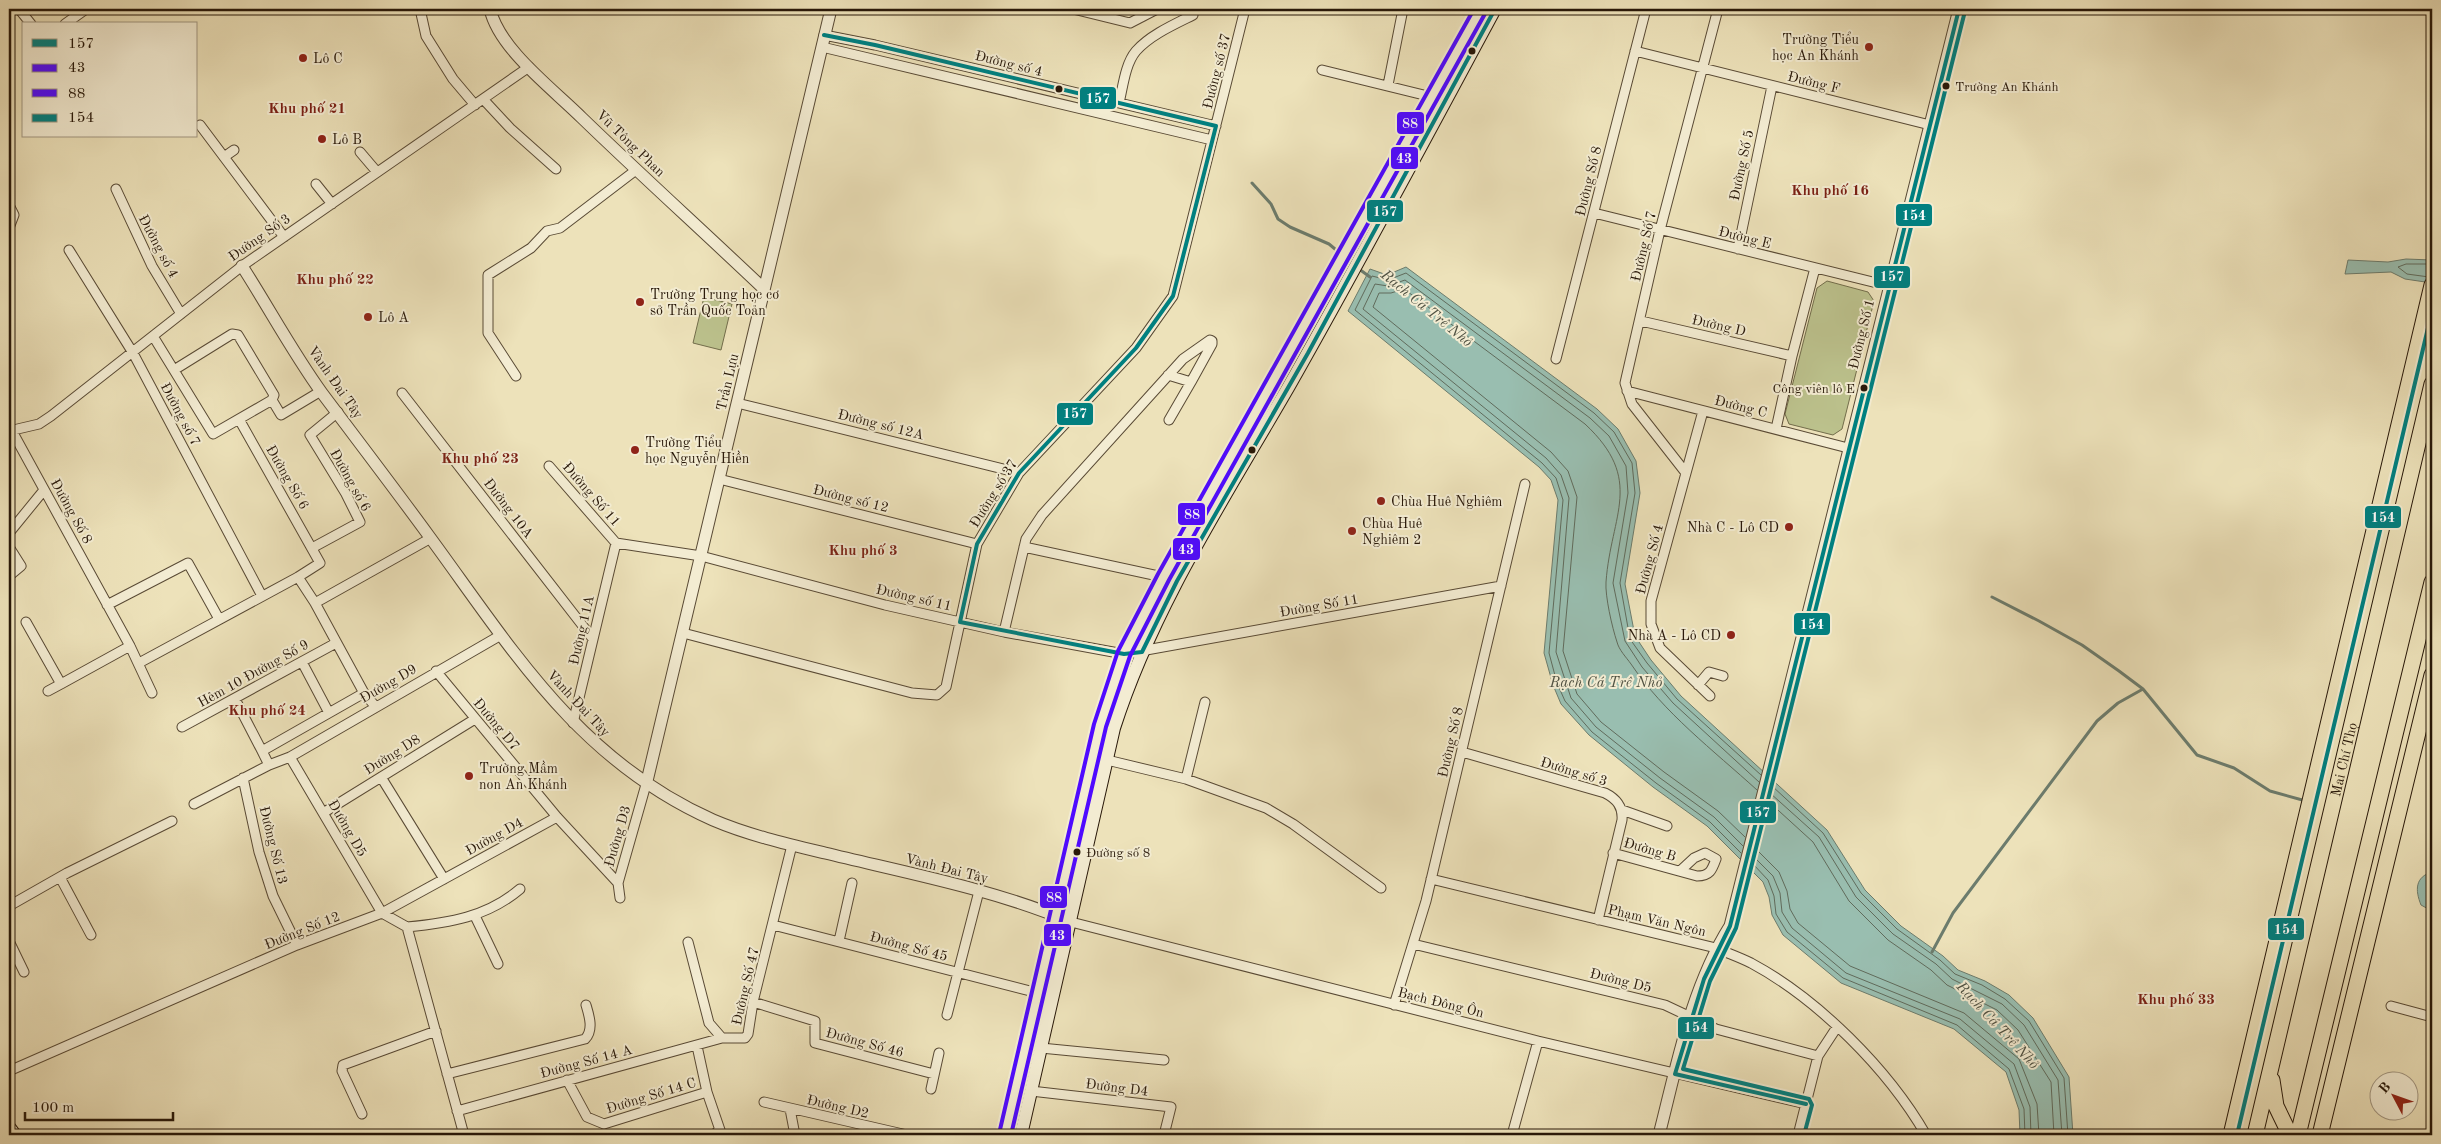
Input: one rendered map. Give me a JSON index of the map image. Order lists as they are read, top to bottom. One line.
{"streets":{"main road":["Mai Chí Thọ"],"street":["Đường số 4","Đường số 37","Đường F","Vũ Tông Phan","Đường Số 5","Đường Số 8","Đường Số 3","Đường E","Đường Số 7","Đường D","Đường Số 1","Vành Đai Tây","Trần Lựu","Đường C","Đường số 7","Đường số 12A","Đường Số 6","Đường số 6","Đường Số 11","Đường số 12","Đường 10A","Đường Số 4","Đường số 11","Đường 11A","Hẻm 10 Đường Số 9","Đường D9","Đường D7","Đường D8","Đường số 3","Đường D5","Đường D4","Đường D3","Đường Số 13","Đường B","Phạm Văn Ngôn","Đường Số 12","Đường Số 45","Đường Số 47","Bạch Đông Ôn","Đường Số 46","Đường Số 14 A","Đường Số 14 C","Đường D2"]},"crossings":[["Đường số 4","Đường số 37"],["Đường số 4","Đường Số 3"],["Đường số 4","Trần Lựu"],["Đường số 37","Trần Lựu"],["Đường số 37","Đường số 12A"],["Đường số 37","Đường số 12"],["Đường số 37","Đường số 11"],["Đường F","Đường Số 5"],["Đường F","Đường Số 8"],["Đường F","Đường Số 7"],["Đường F","Đường Số 1"],["Vũ Tông Phan","Đường Số 3"],["Vũ Tông Phan","Trần Lựu"],["Đường Số 5","Đường E"],["Đường Số 8","Đường Số 3"],["Đường Số 8","Đường E"],["Đường Số 8","Đường Số 11"],["Đường Số 8","Đường số 3"],["Đường Số 8","Đường D5"],["Đường Số 8","Phạm Văn Ngôn"],["Đường Số 8","Bạch Đông Ôn"],["Đường Số 3","Vành Đai Tây"],["Đường Số 3","Đường số 7"],["Đường E","Đường Số 7"],["Đường E","Đường Số 1"],["Đường Số 7","Đường D"],["Đường Số 7","Đường C"],["Đường Số 1","Đường C"],["Đường Số 1","Đường D5"],["Đường Số 1","Phạm Văn Ngôn"],["Đường Số 1","Bạch Đông Ôn"],["Vành Đai Tây","Trần Lựu"],["Vành Đai Tây","Đường số 6"],["Vành Đai Tây","Đường 11A"],["Vành Đai Tây","Đường D9"],["Vành Đai Tây","Đường D3"],["Vành Đai Tây","Đường Số 47"],["Vành Đai Tây","Bạch Đông Ôn"],["Trần Lựu","Đường số 12A"],["Trần Lựu","Đường Số 11"],["Trần Lựu","Đường số 12"],["Trần Lựu","Đường số 11"],["Trần Lựu","Đường D3"],["Đường C","Đường Số 4"],["Đường Số 6","Đường số 6"],["Đường Số 11","Đường số 11"],["Đường Số 11","Đường 11A"],["Đường 10A","Đường 11A"],["Đường D9","Đường D7"],["Đường D9","Đường D5"],["Đường D9","Đường Số 13"],["Đường D7","Đường D8"],["Đường D7","Đường D4"],["Đường D7","Đường D3"],["Đường D8","Đường D5"],["Đường D5","Đường D4"],["Đường D5","Đường Số 12"],["Đường D4","Đường Số 12"],["Đường Số 13","Đường Số 12"],["Đường Số 45","Đường Số 47"],["Đường Số 47","Đường Số 46"],["Đường Số 47","Đường Số 14 A"],["Đường Số 14 A","Đường Số 14 C"]],"districts":["Khu phố 21","Khu phố 16","Khu phố 22","Khu phố 23","Khu phố 3","Khu phố 24","Khu phố 33"],"water":["Rạch Cá Trê Nhỏ"],"places":["Trường Tiểu học An Khánh","Lô C","Trường An Khánh","Lô B","Trường Trung học cơ sở Trần Quốc Toản","Lô A","Công viên lô E","Trường Tiểu học Nguyễn Hiền","Chùa Huê Nghiêm","Nhà C - Lô CD","Chùa Huê Nghiêm 2","Nhà A - Lô CD","Trường Mầm non An Khánh","Đường số 8"],"lines":["transit line 157","transit line 88","transit line 154","transit line 43"],"legend":["157","43","88","154"],"scale_bar":"100 m","north":"top left"}
